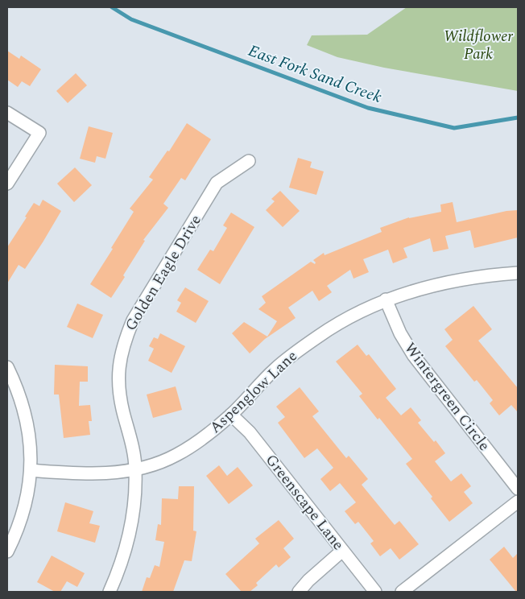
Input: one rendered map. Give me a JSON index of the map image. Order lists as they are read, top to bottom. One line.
{"streets":{"street":["Golden Eagle Drive","Aspenglow Lane","Wintergreen Circle","Greenscape Lane"]},"crossings":[["Golden Eagle Drive","Aspenglow Lane"],["Aspenglow Lane","Wintergreen Circle"],["Aspenglow Lane","Greenscape Lane"]],"water":["East Fork Sand Creek"],"parks":["Wildflower Park"]}
